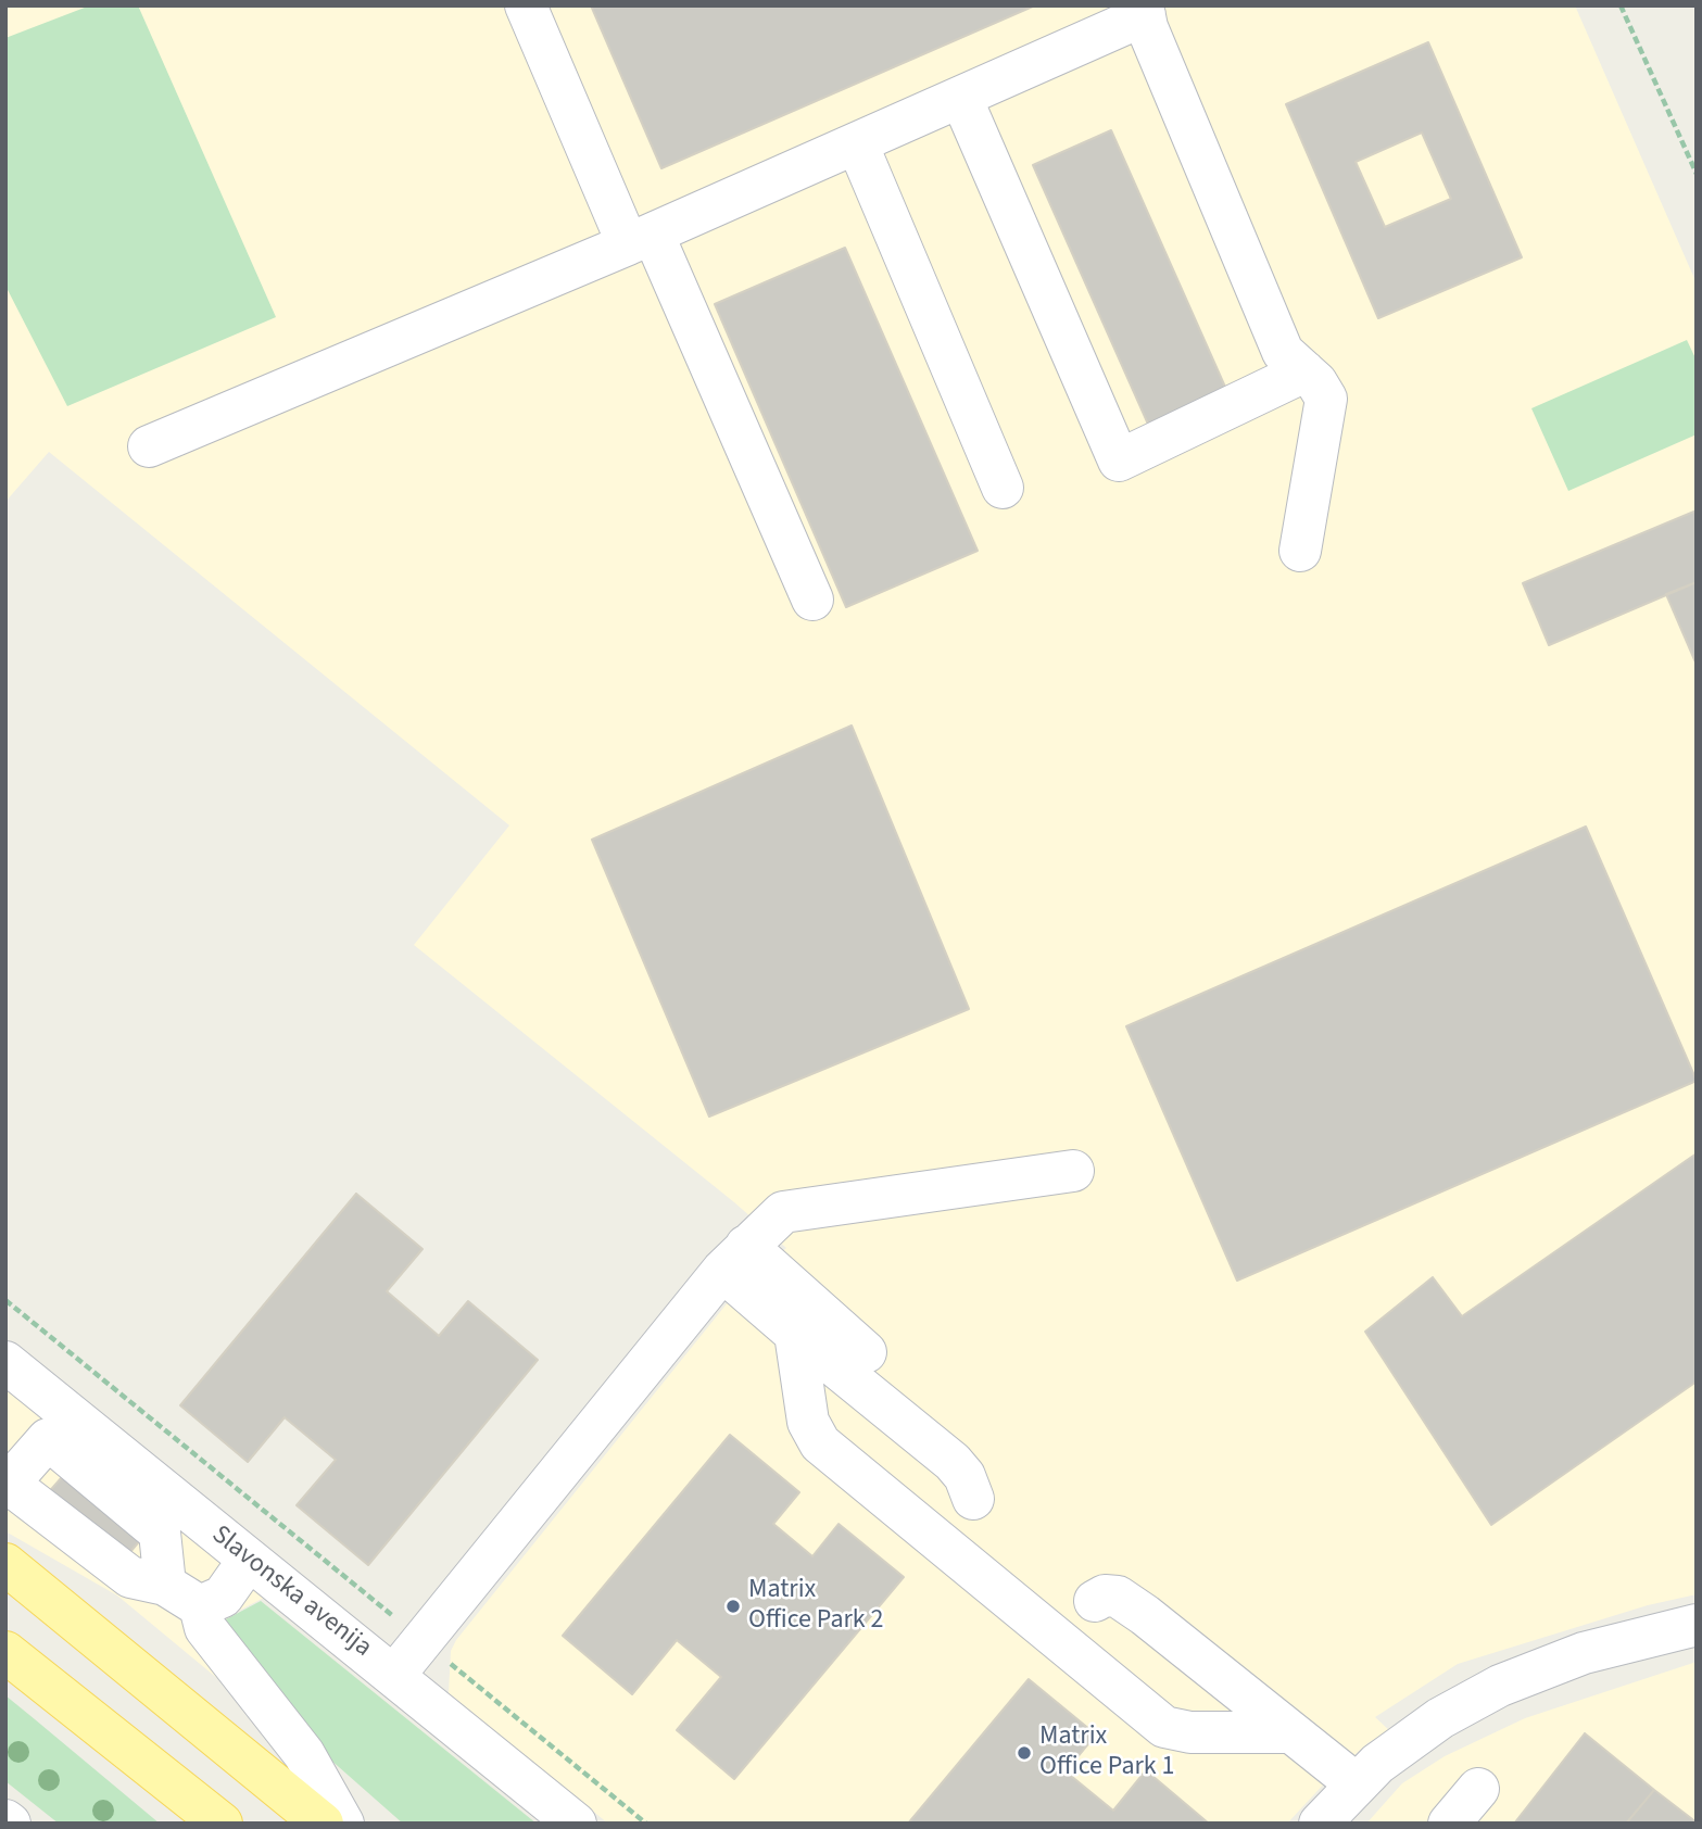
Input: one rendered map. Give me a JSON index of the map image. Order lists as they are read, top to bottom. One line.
{"streets":{"street":["Slavonska avenija"]},"places":["Matrix Office Park 2","Matrix Office Park 1"]}
